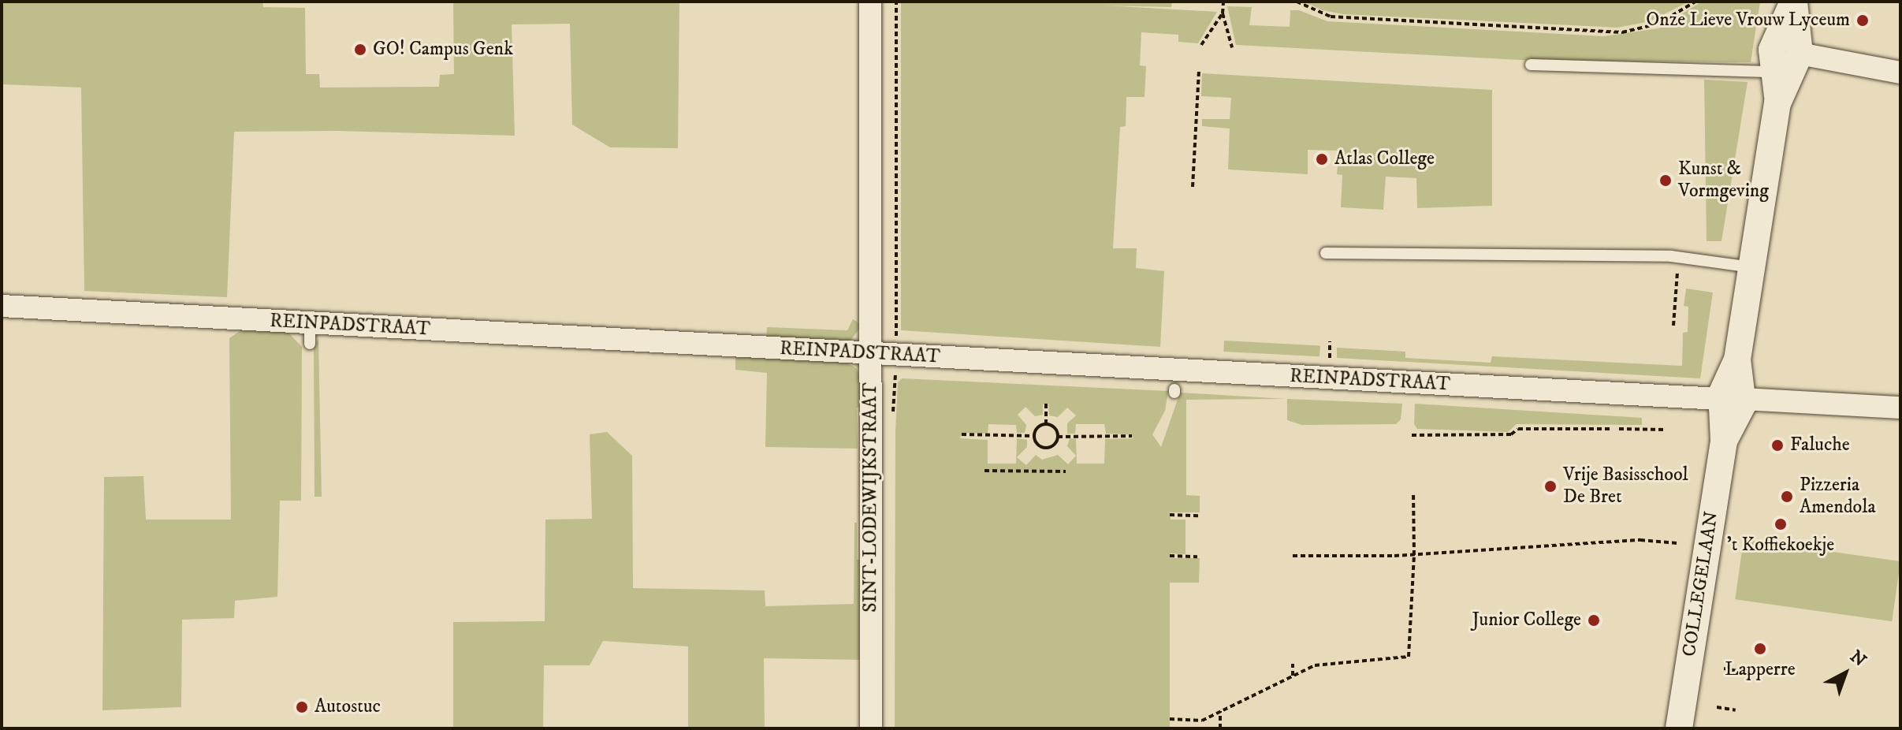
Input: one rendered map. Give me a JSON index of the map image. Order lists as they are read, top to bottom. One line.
{"streets":{"street":["REINPADSTRAAT","SINT-LODEWIJKSTRAAT","COLLEGELAAN"]},"crossings":[["REINPADSTRAAT","SINT-LODEWIJKSTRAAT"],["REINPADSTRAAT","COLLEGELAAN"]],"places":["Onze Lieve Vrouw Lyceum","GO! Campus Genk","Atlas College","Kunst & Vormgeving","Faluche","Vrije Basisschool De Bret","Pizzeria Amendola","'t Koffiekoekje","Junior College","Lapperre","Autostuc"],"north":"top right"}
